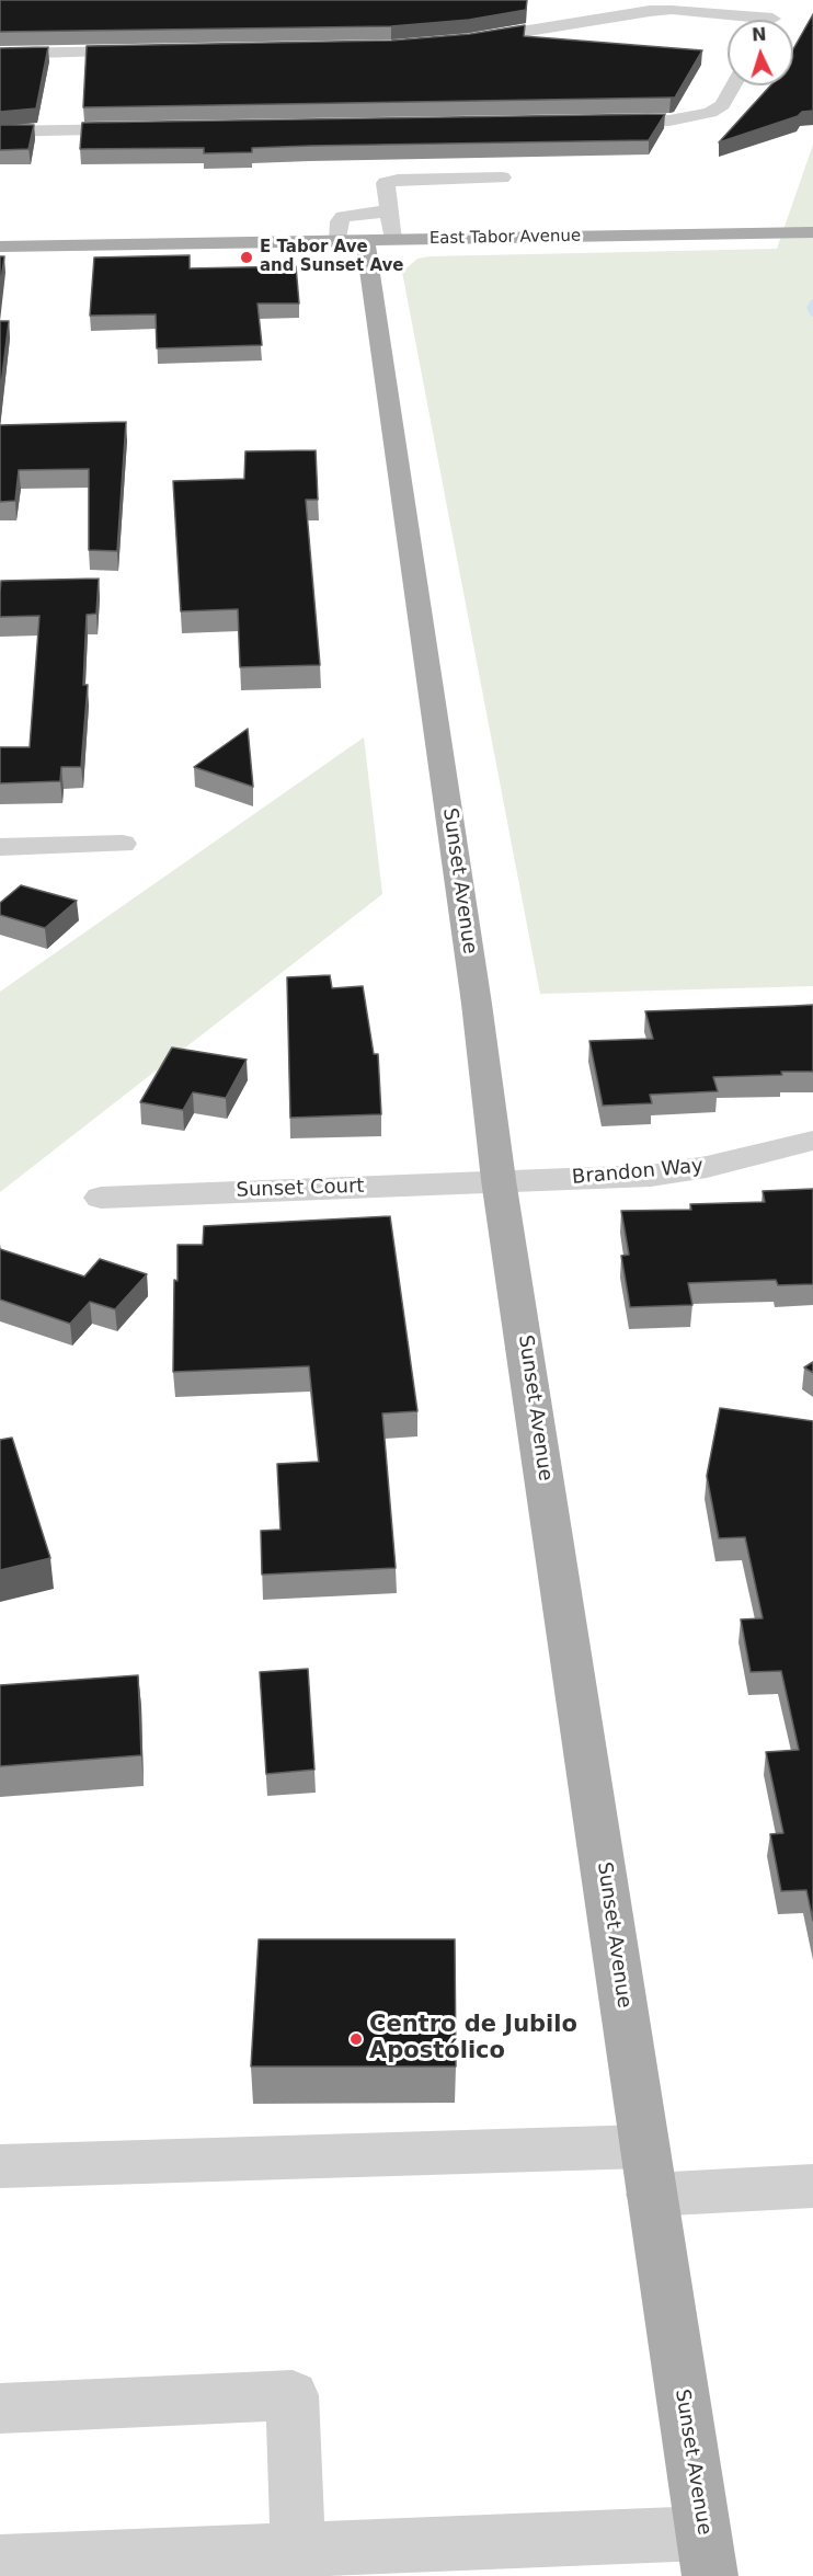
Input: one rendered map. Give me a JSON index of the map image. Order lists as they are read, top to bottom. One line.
{"streets":{"main road":["East Tabor Avenue","Sunset Avenue"],"street":["Brandon Way","Sunset Court"]},"crossings":[["East Tabor Avenue","Sunset Avenue"],["Sunset Avenue","Brandon Way"],["Sunset Avenue","Sunset Court"],["Brandon Way","Sunset Court"]],"places":["E Tabor Ave and Sunset Ave","Centro de Jubilo Apostólico"],"north":"top"}
